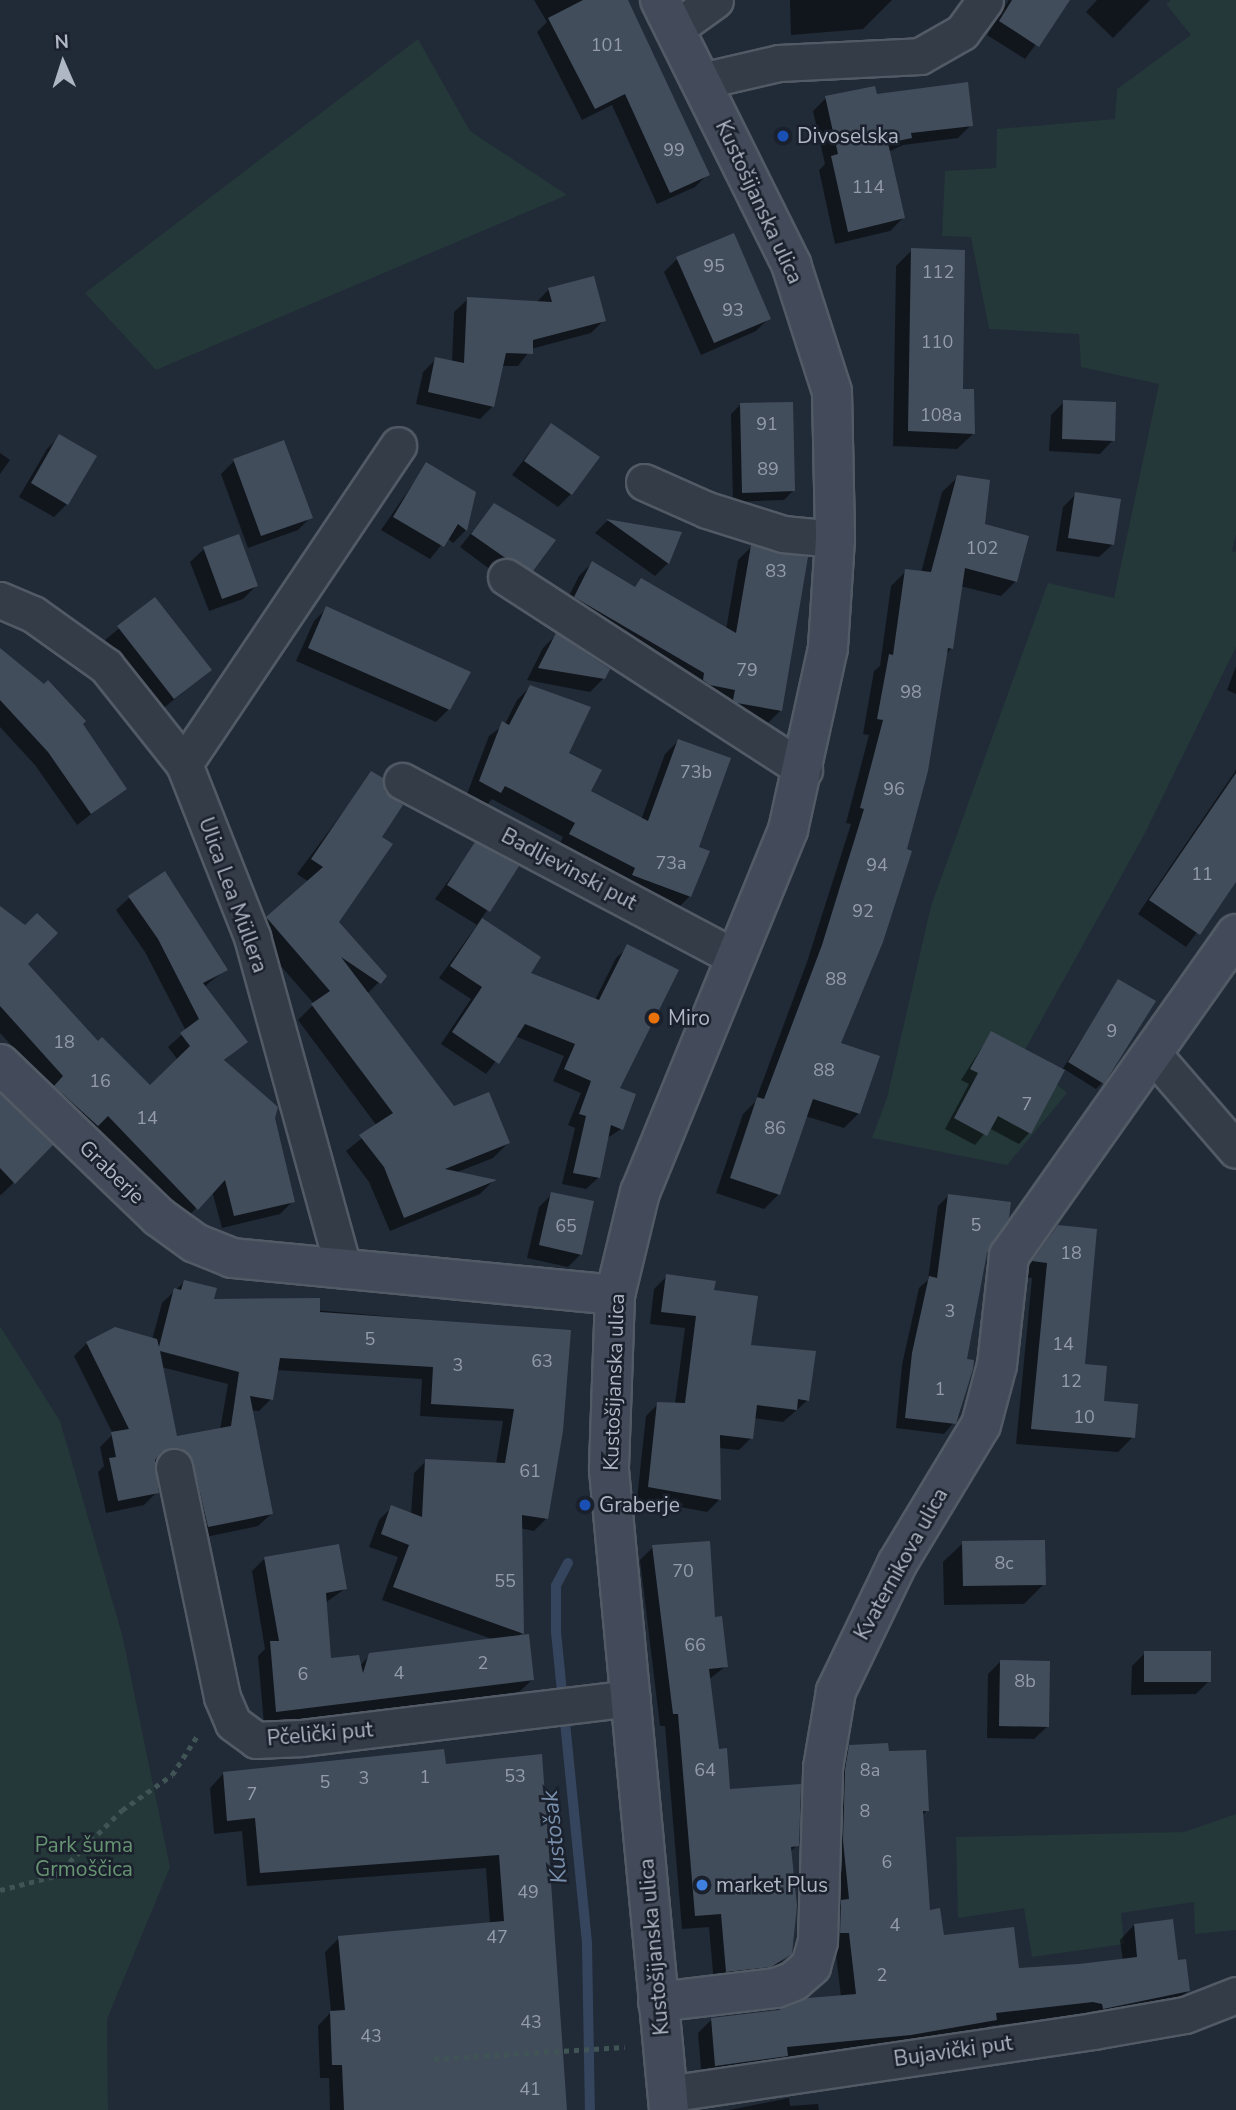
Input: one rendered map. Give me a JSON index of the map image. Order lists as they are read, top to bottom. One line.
{"streets":{"street":["Kustošijanska ulica","Badljevinski put","Ulica Lea Müllera","Graberje","Kvaternikova ulica","Pčelički put","Bujavički put"]},"crossings":[["Kustošijanska ulica","Badljevinski put"],["Kustošijanska ulica","Graberje"],["Kustošijanska ulica","Kvaternikova ulica"],["Kustošijanska ulica","Pčelički put"],["Kustošijanska ulica","Bujavički put"],["Ulica Lea Müllera","Graberje"]],"water":["Kustošak"],"parks":["Park šuma Grmoščica"],"places":["Divoselska","Miro","Graberje","market Plus"],"house_numbers":["101","99","114","95","112","93","110","108a","91","89","102","83","79","98","73b","96","73a","94","11","92","88","9","18","88","16","7","14","86","5","65","18","3","5","14","63","3","12","1","10","61","8c","70","55","66","2","4","6","8b","64","8a","53","1","3","5","7","8","6","49","4","47","2","43","43","41"],"north":"top"}
